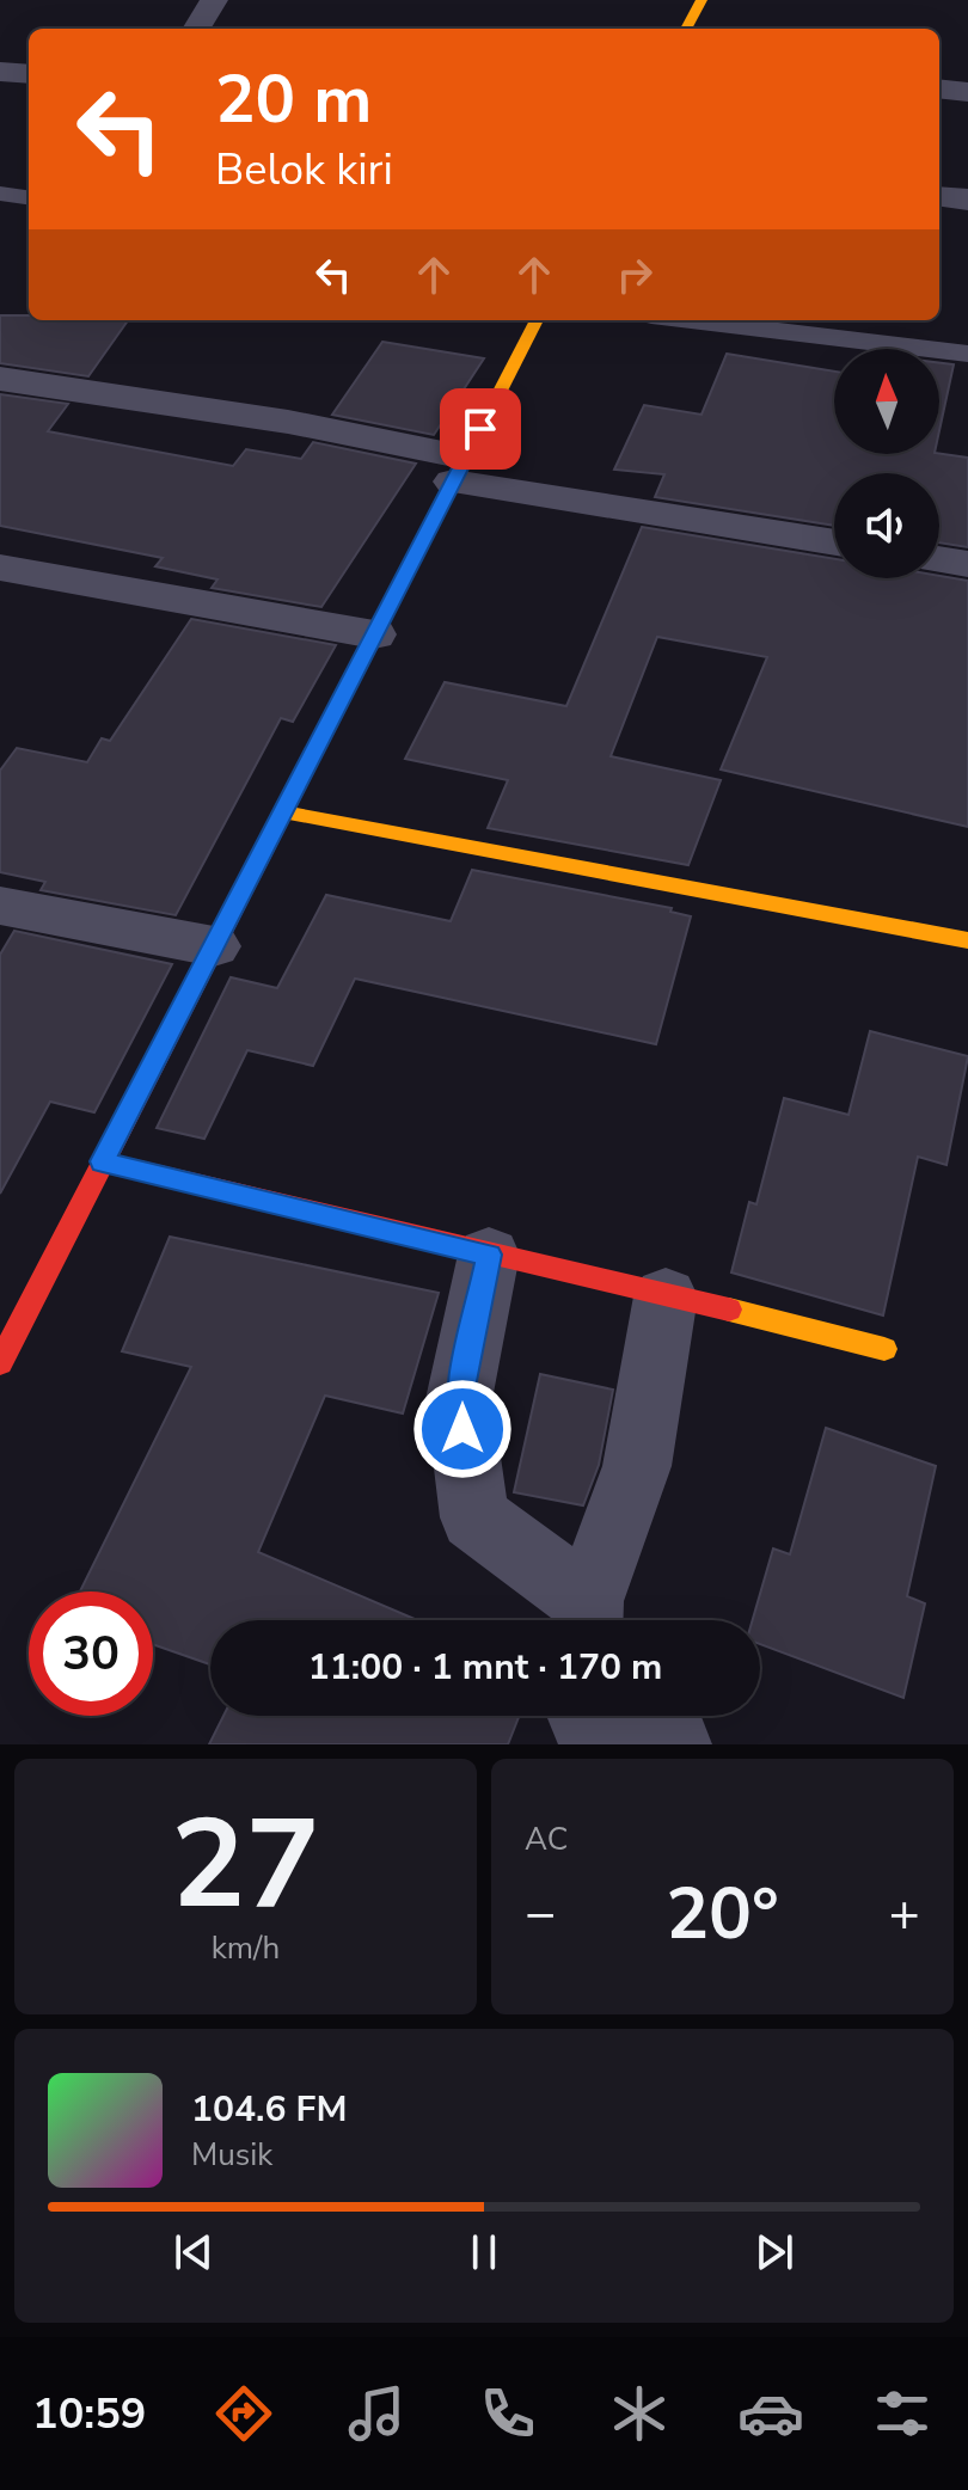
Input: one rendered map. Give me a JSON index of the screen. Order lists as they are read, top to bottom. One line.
{"north":"top","page":{"turn":["20 m","Belok kiri"],"limit":"30","trip":"11:00 · 1 mnt · 170 m","tile":[["27","km/h"],"AC"],"heat":["−","20°","+"],"song":["104.6 FM","Musik"],"tabs":"10:59"}}
